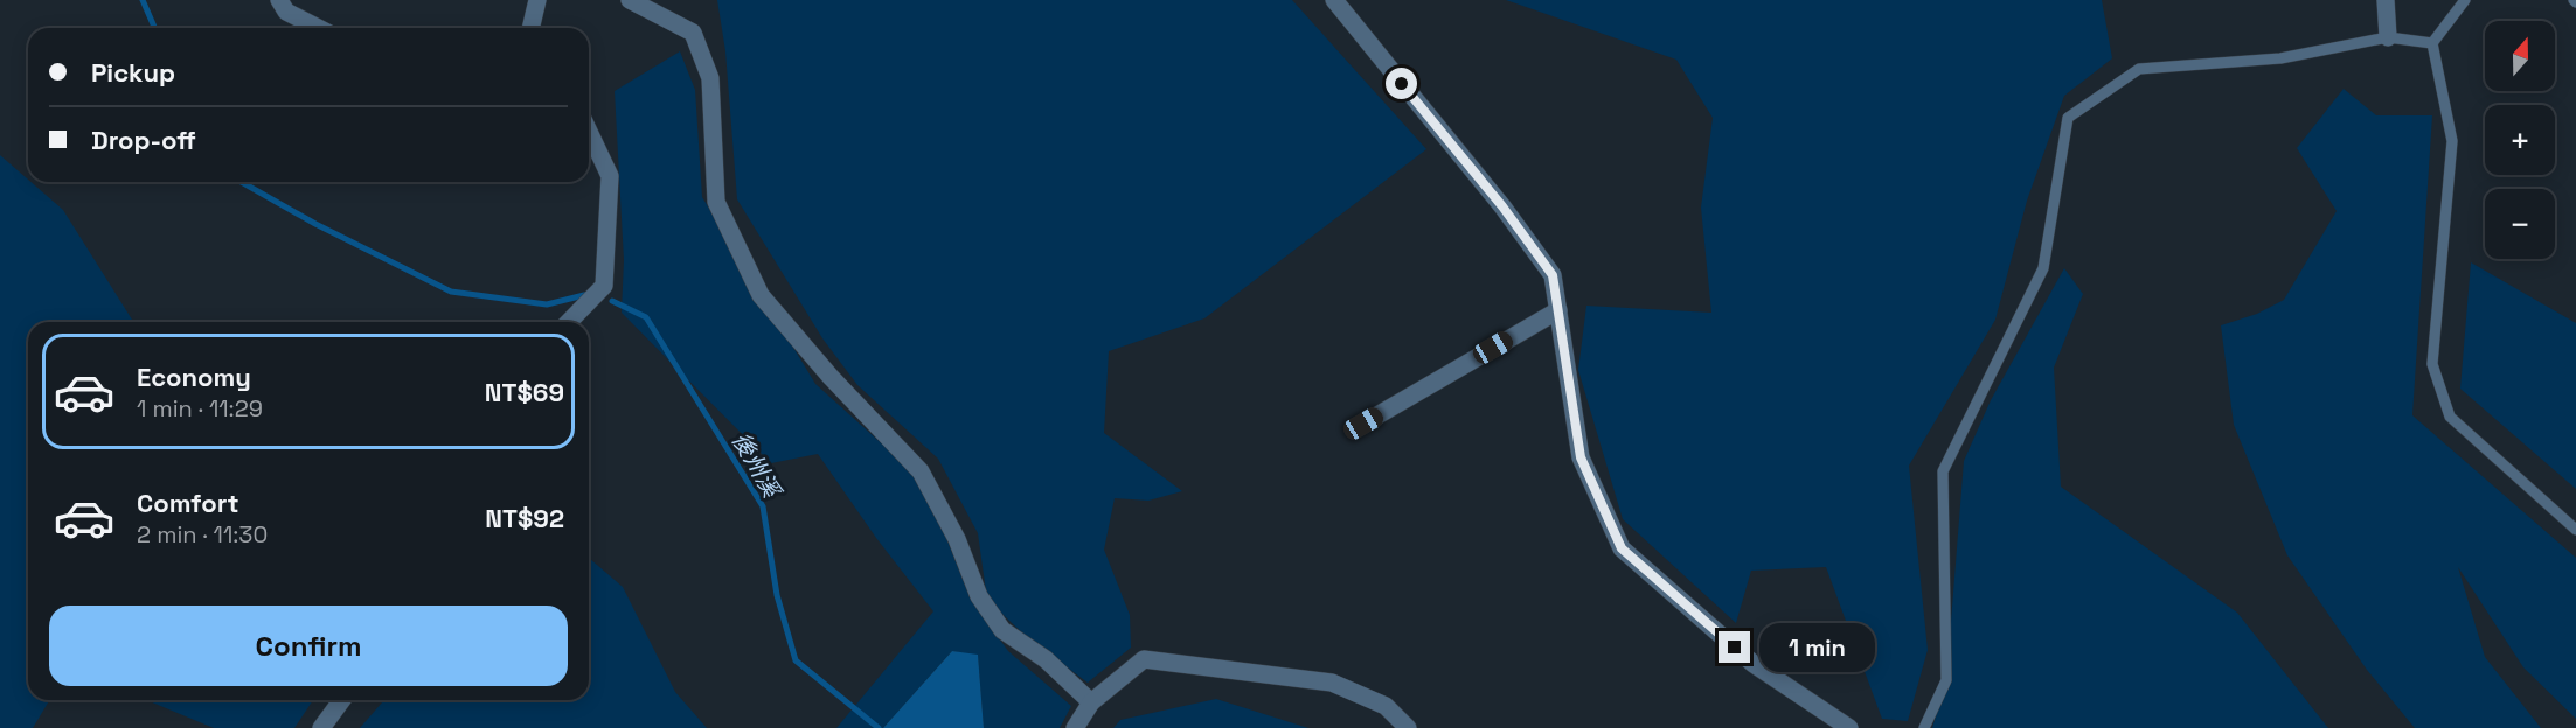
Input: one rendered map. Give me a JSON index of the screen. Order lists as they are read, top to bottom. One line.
{"water":["後州溪"],"north":"top","page":{"map_buttons":["+","−"],"banner":["Pickup","Drop-off"],"list":[{"name":"Economy","note":"1 min · 11:29","value":"NT$69"},{"name":"Comfort","note":"2 min · 11:30","value":"NT$92"}],"buttons":"Confirm","bubble":"1 min"}}
